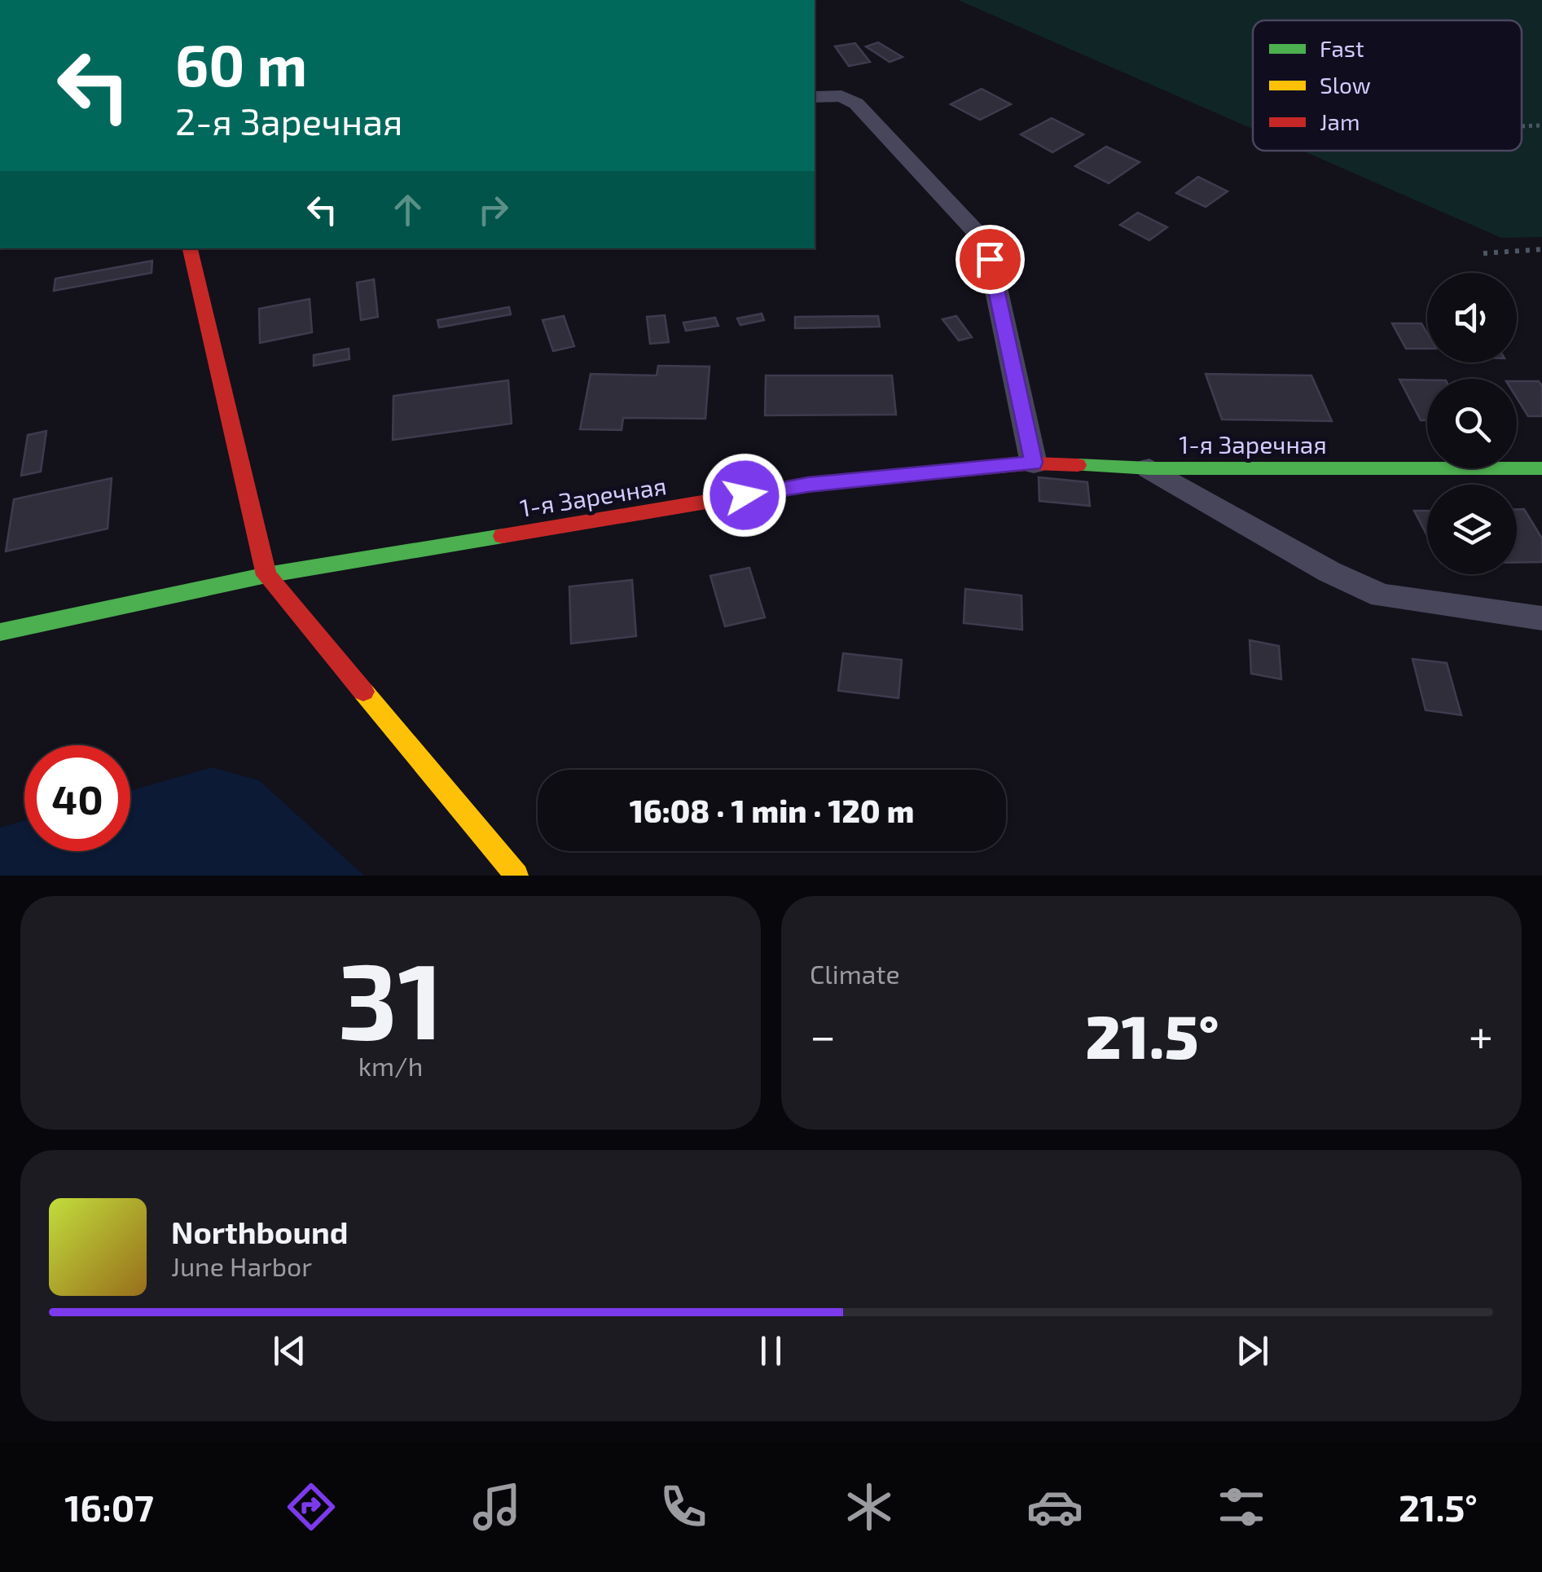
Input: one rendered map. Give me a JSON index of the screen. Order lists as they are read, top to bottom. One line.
{"streets":{"street":["1-я Заречная"]},"legend":["Fast","Slow","Jam"],"page":{"turn":["60 m","2-я Заречная"],"limit":"40","trip":"16:08 · 1 min · 120 m","tile":[["31","km/h"],"Climate"],"heat":["−","21.5°","+"],"song":["Northbound","June Harbor"],"tabs":["16:07","21.5°"]}}
